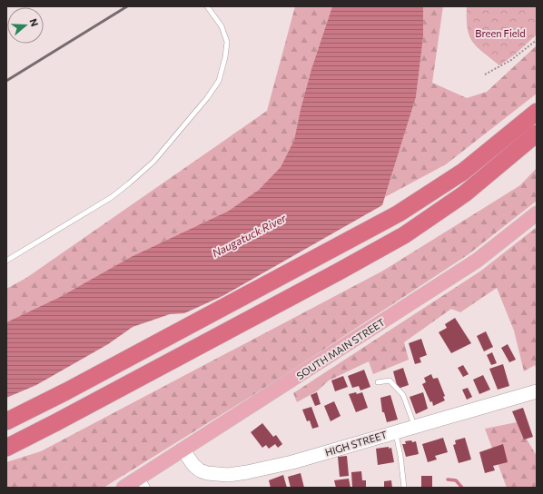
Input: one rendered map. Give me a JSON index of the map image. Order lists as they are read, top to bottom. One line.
{"streets":{"main road":["SOUTH MAIN STREET"],"street":["HIGH STREET"]},"crossings":[["SOUTH MAIN STREET","HIGH STREET"]],"water":["Naugatuck River"],"parks":["Breen Field"],"north":"right"}
